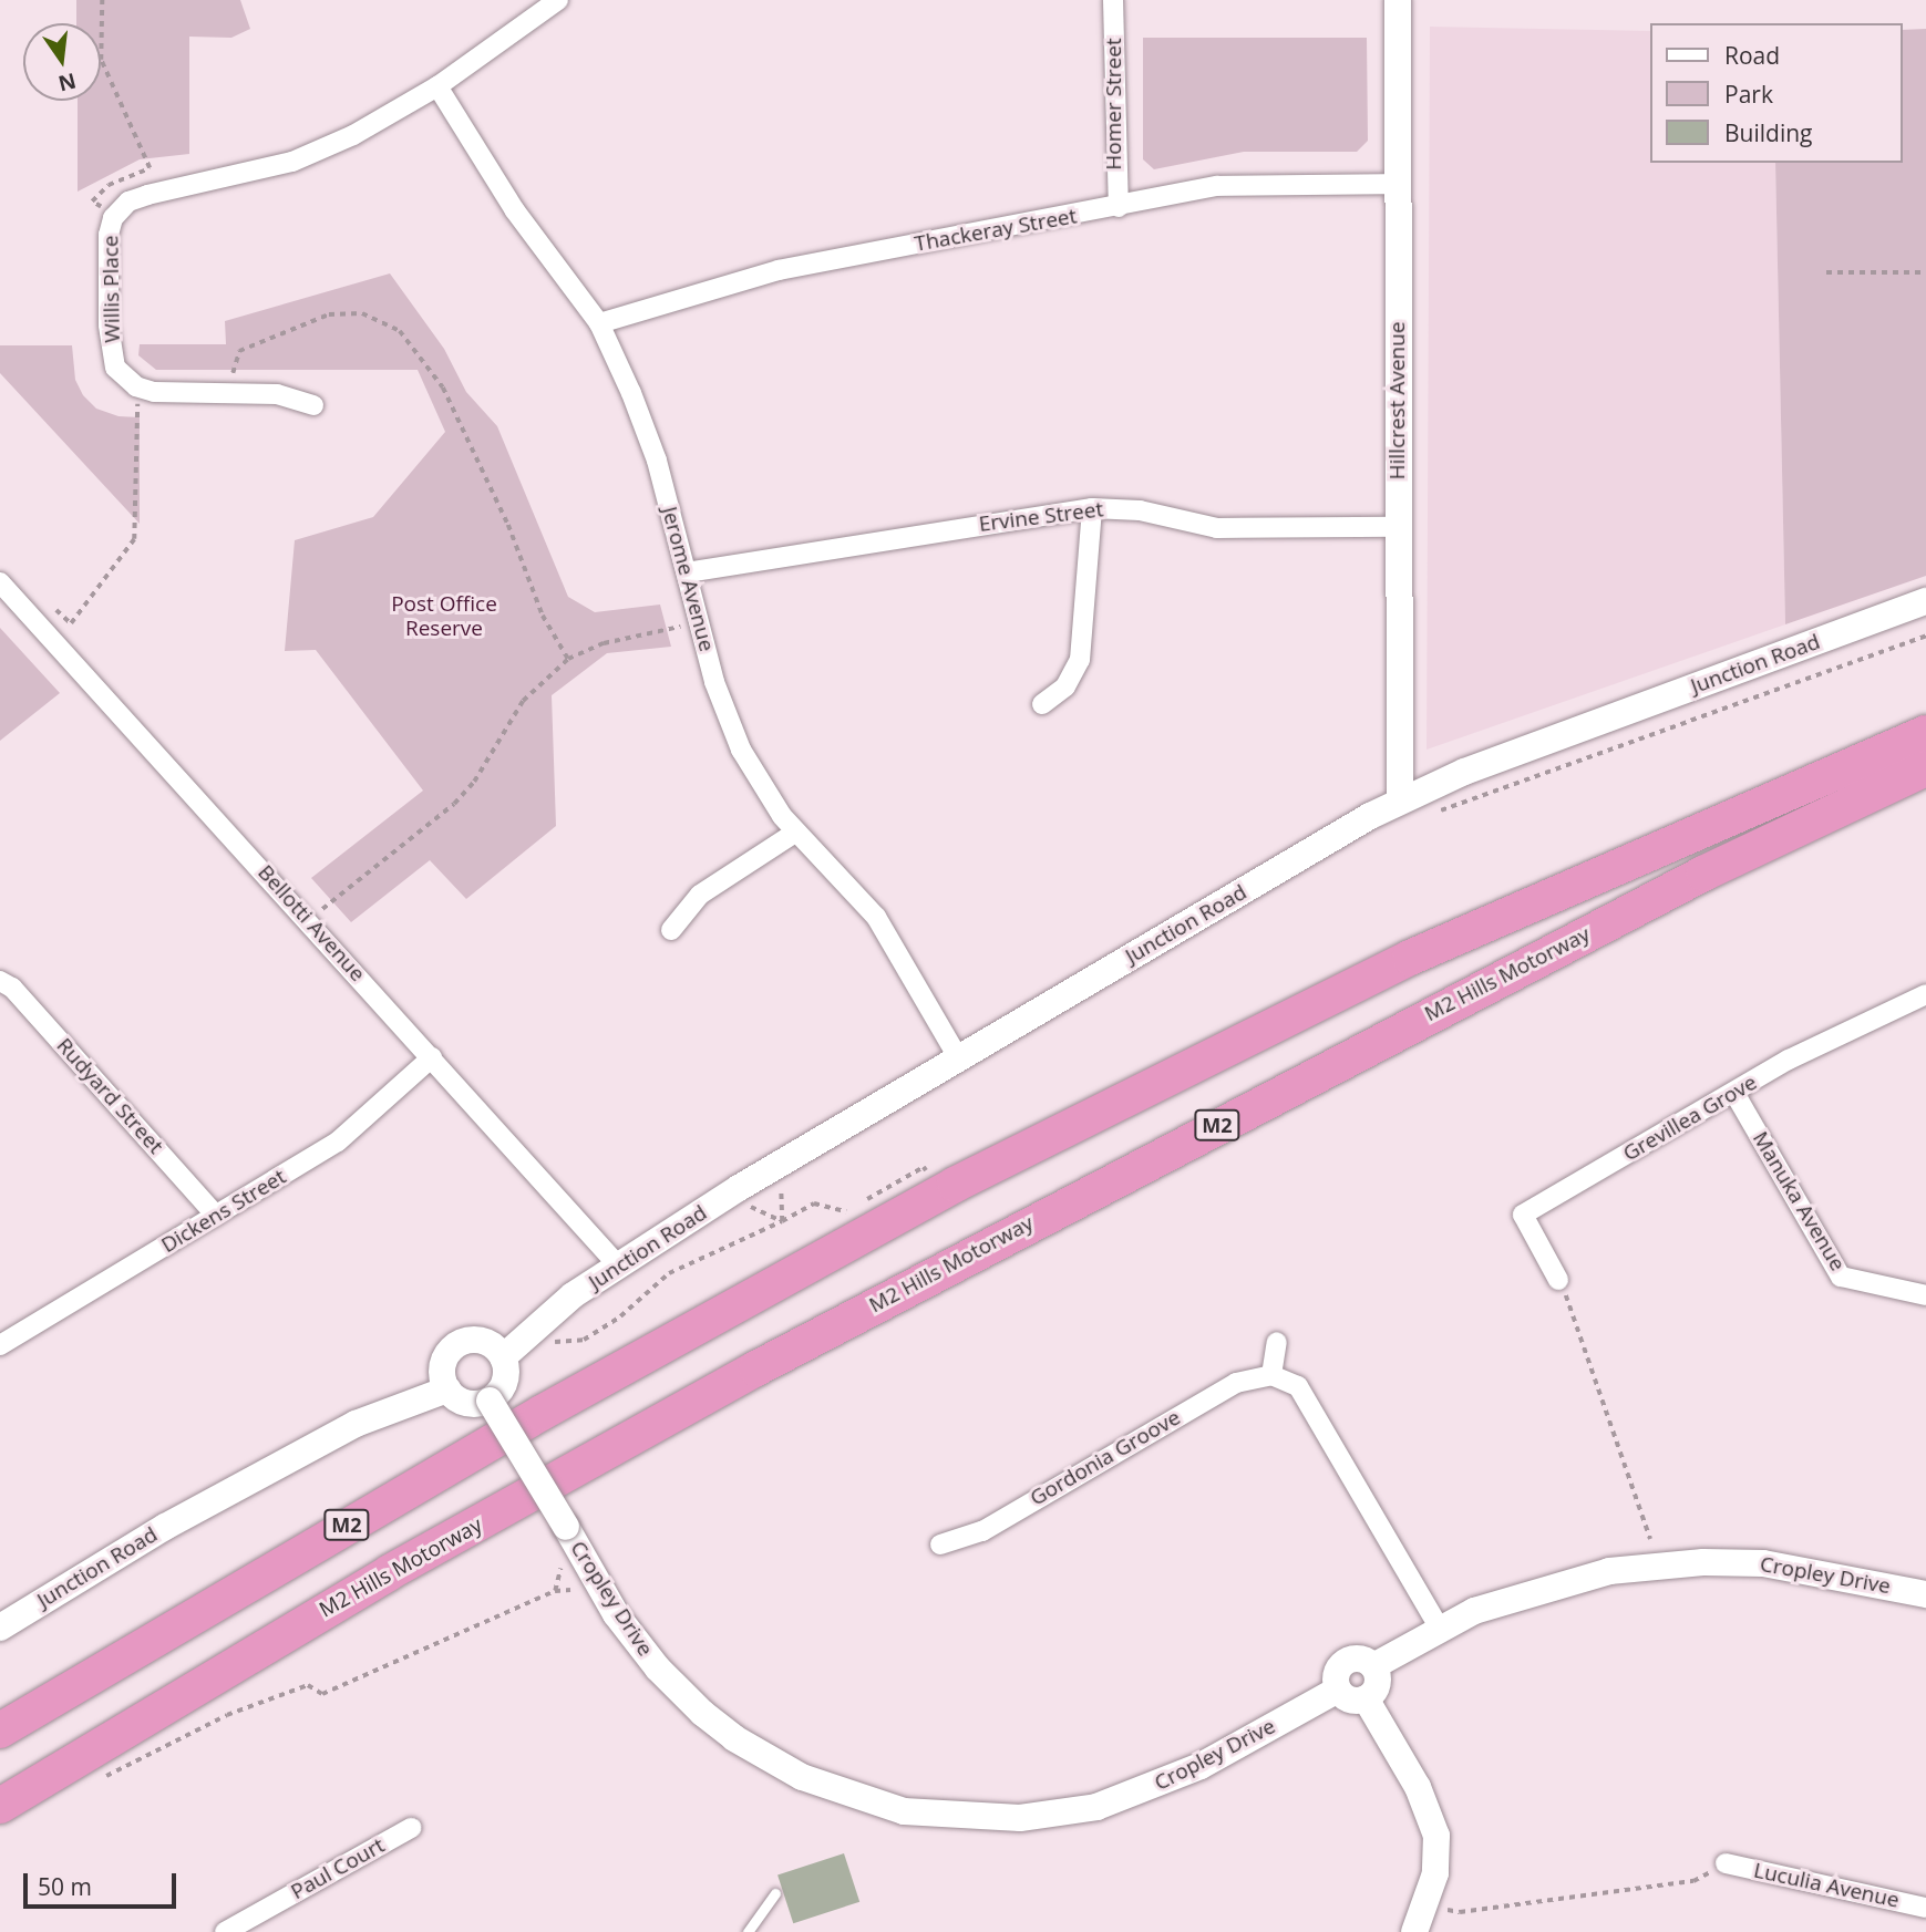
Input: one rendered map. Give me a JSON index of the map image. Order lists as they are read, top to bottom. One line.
{"streets":{"highway":["M2 Hills Motorway","M2"],"street":["Homer Street","Thackeray Street","Willis Place","Hillcrest Avenue","Ervine Street","Jerome Avenue","Junction Road","Bellotti Avenue","Rudyard Street","Grevillea Grove","Manuka Avenue","Dickens Street","Gordonia Groove","Cropley Drive","Paul Court","Luculia Avenue"]},"crossings":[["Homer Street","Thackeray Street"],["Thackeray Street","Hillcrest Avenue"],["Thackeray Street","Jerome Avenue"],["Willis Place","Jerome Avenue"],["Hillcrest Avenue","Ervine Street"],["Hillcrest Avenue","Junction Road"],["Ervine Street","Jerome Avenue"],["Jerome Avenue","Junction Road"],["Junction Road","Bellotti Avenue"],["Junction Road","Cropley Drive"],["Bellotti Avenue","Dickens Street"],["Rudyard Street","Dickens Street"],["Grevillea Grove","Manuka Avenue"]],"parks":["Post Office Reserve"],"legend":["Road","Park","Building"],"scale_bar":"50 m","north":"bottom"}
